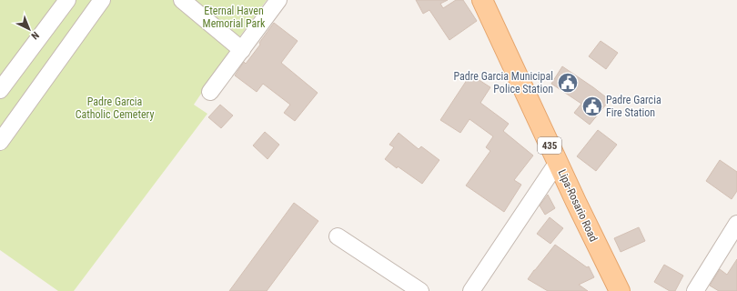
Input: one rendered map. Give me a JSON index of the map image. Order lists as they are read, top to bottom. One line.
{"streets":{"main road":["435","Lipa-Rosario Road"]},"parks":["Eternal Haven Memorial Park","Padre Garcia Catholic Cemetery"],"places":{"public building":["Padre Garcia Municipal Police Station","Padre Garcia Fire Station"]},"north":"bottom right"}
